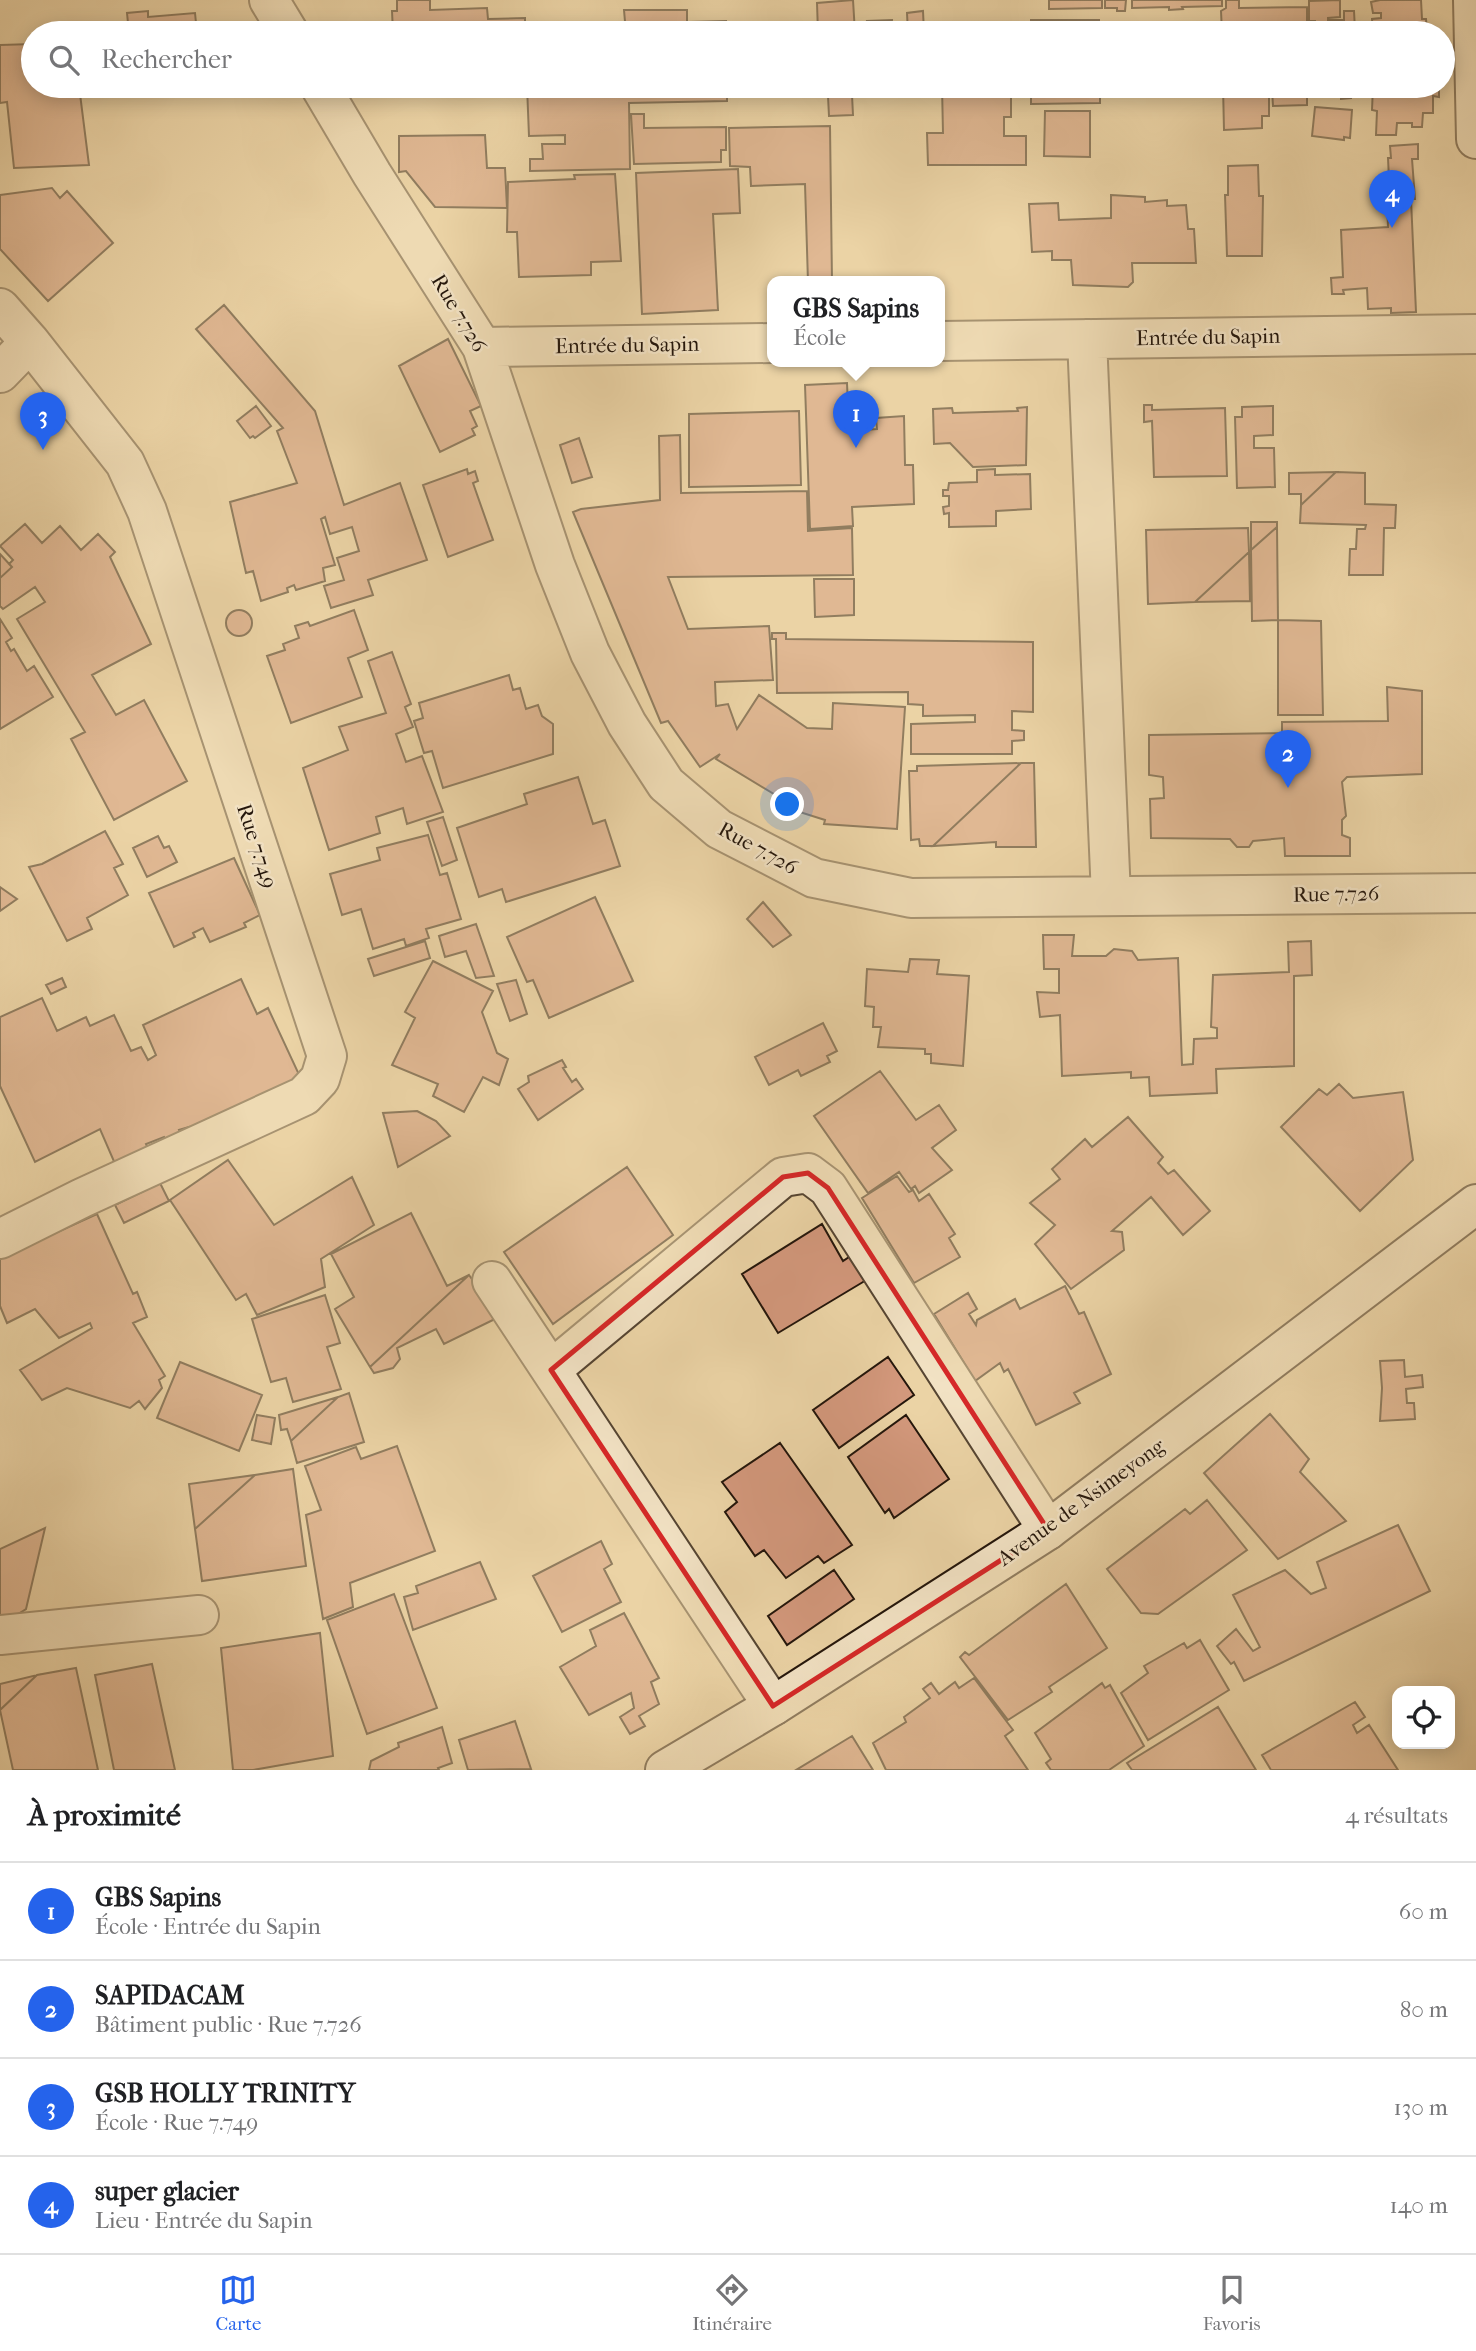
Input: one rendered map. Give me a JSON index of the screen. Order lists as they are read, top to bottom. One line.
{"streets":{"street":["Rue 7.726","Entrée du Sapin","Rue 7.749","Avenue de Nsimeyong"]},"crossings":[["Rue 7.726","Entrée du Sapin"]],"page":{"search":"Rechercher","pins":["4","1","3","2"],"popup":["GBS Sapins","École"],"heading":["À proximité","4 résultats"],"list":[{"mark":"1","name":"GBS Sapins","note":"École · Entrée du Sapin","value":"60 m"},{"mark":"2","name":"SAPIDACAM","note":"Bâtiment public · Rue 7.726","value":"80 m"},{"mark":"3","name":"GSB HOLLY TRINITY","note":"École · Rue 7.749","value":"130 m"},{"mark":"4","name":"super glacier","note":"Lieu · Entrée du Sapin","value":"140 m"}],"nav":["Carte","Itinéraire","Favoris"]}}
